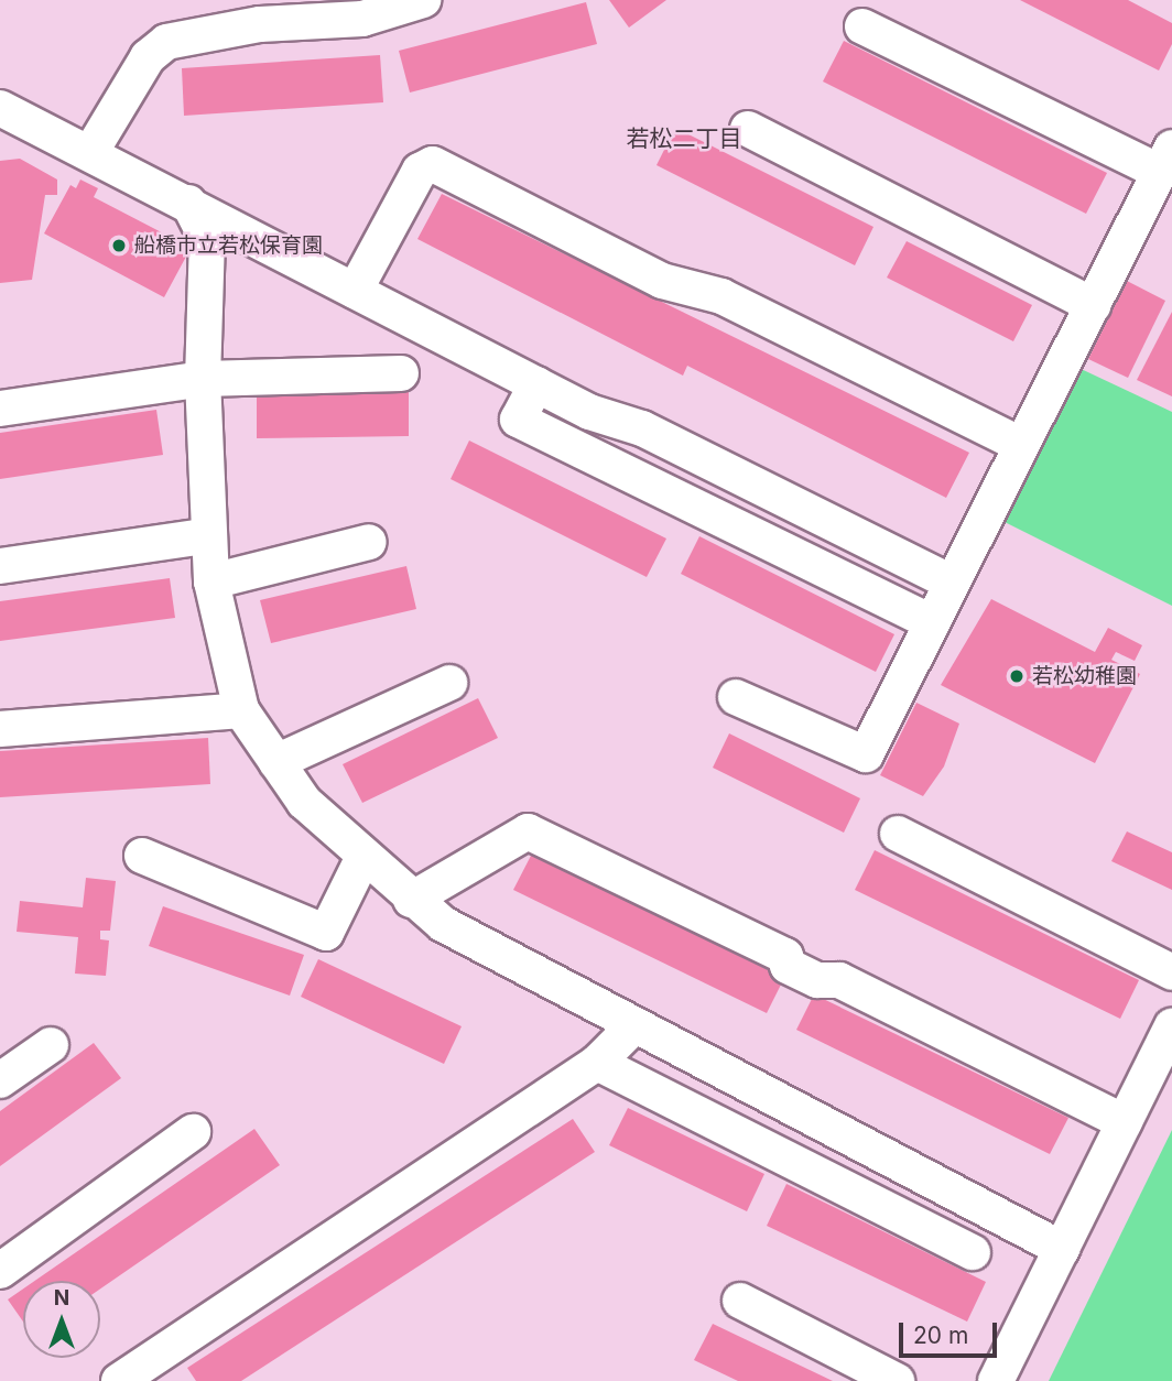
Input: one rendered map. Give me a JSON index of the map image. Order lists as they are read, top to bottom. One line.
{"districts":["若松二丁目"],"places":["船橋市立若松保育園","若松幼稚園"],"scale_bar":"20 m","north":"top"}
